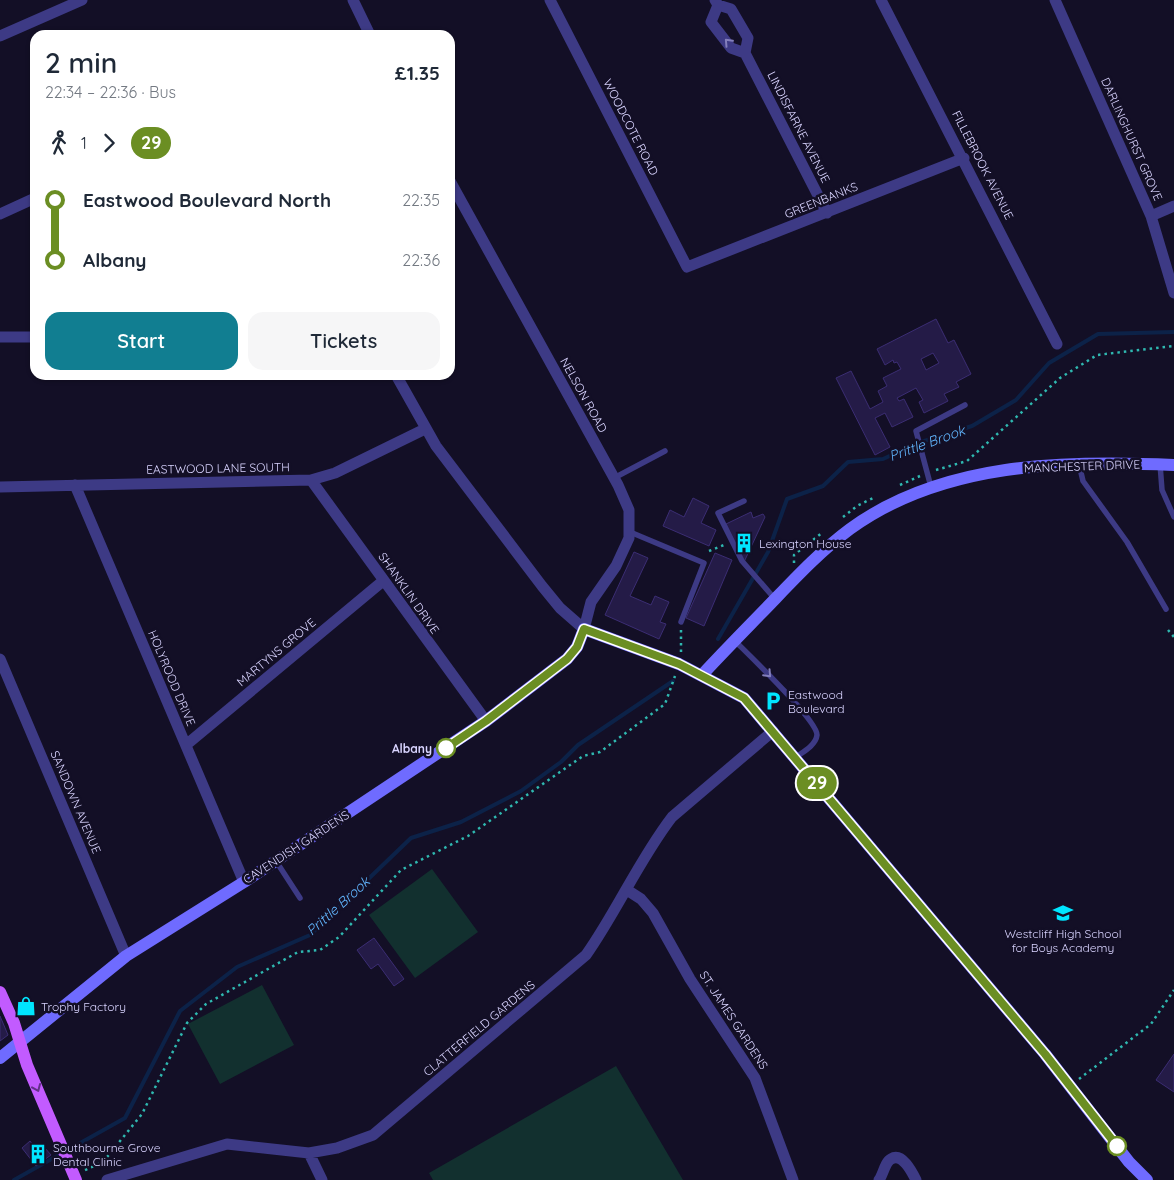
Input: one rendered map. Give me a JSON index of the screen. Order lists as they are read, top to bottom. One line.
{"streets":{"street":["WOODCOTE ROAD","LINDISFARNE AVENUE","DARLINGHURST GROVE","FILLEBROOK AVENUE","GREENBANKS","NELSON ROAD","MANCHESTER DRIVE","EASTWOOD LANE SOUTH","SHANKLIN DRIVE","MARTYNS GROVE","HOLYROOD DRIVE","SANDOWN AVENUE","CAVENDISH GARDENS","ST. JAMES GARDENS","CLATTERFIELD GARDENS"]},"crossings":[["WOODCOTE ROAD","GREENBANKS"],["LINDISFARNE AVENUE","GREENBANKS"],["FILLEBROOK AVENUE","GREENBANKS"],["NELSON ROAD","CAVENDISH GARDENS"],["EASTWOOD LANE SOUTH","SHANKLIN DRIVE"],["EASTWOOD LANE SOUTH","HOLYROOD DRIVE"],["SHANKLIN DRIVE","MARTYNS GROVE"],["SHANKLIN DRIVE","CAVENDISH GARDENS"],["MARTYNS GROVE","HOLYROOD DRIVE"],["HOLYROOD DRIVE","CAVENDISH GARDENS"],["SANDOWN AVENUE","CAVENDISH GARDENS"],["ST. JAMES GARDENS","CLATTERFIELD GARDENS"]],"water":["Prittle Brook"],"places":{"building":["Lexington House","Southbourne Grove Dental Clinic"],"parking":["Eastwood Boulevard"],"other":["Albany"],"school or university":["Westcliff High School for Boys Academy"],"shop":["Trophy Factory"]},"lines":["bus line 29"],"page":{"on_map":"29","heading":["2 min","22:34 – 22:36 · Bus","£1.35"],"legs":["1","29"],"list":[{"name":"Eastwood Boulevard North","value":"22:35"},{"name":"Albany","value":"22:36"}],"buttons":["Start","Tickets"]}}
